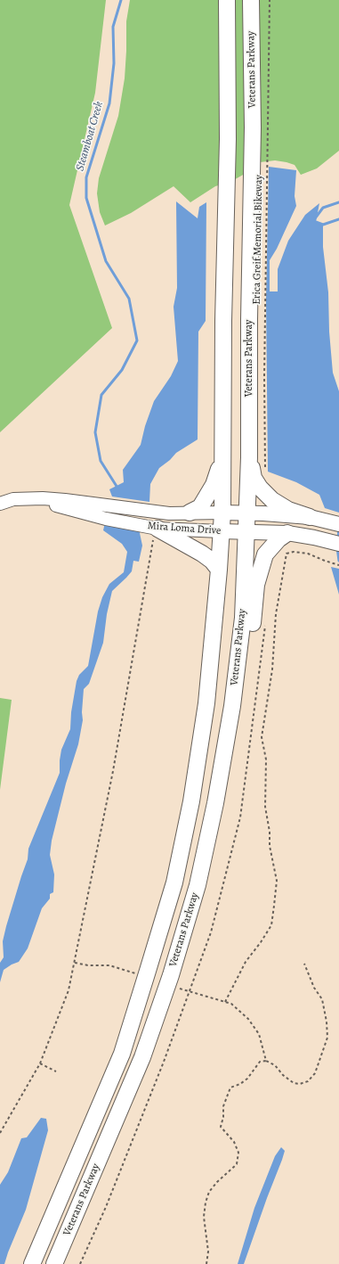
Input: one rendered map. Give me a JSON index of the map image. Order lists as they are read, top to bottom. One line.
{"streets":{"main road":["Veterans Parkway","Mira Loma Drive"],"path":["Erica Greif Memorial Bikeway"]},"crossings":[["Veterans Parkway","Mira Loma Drive"]],"water":["Steamboat Creek"]}
